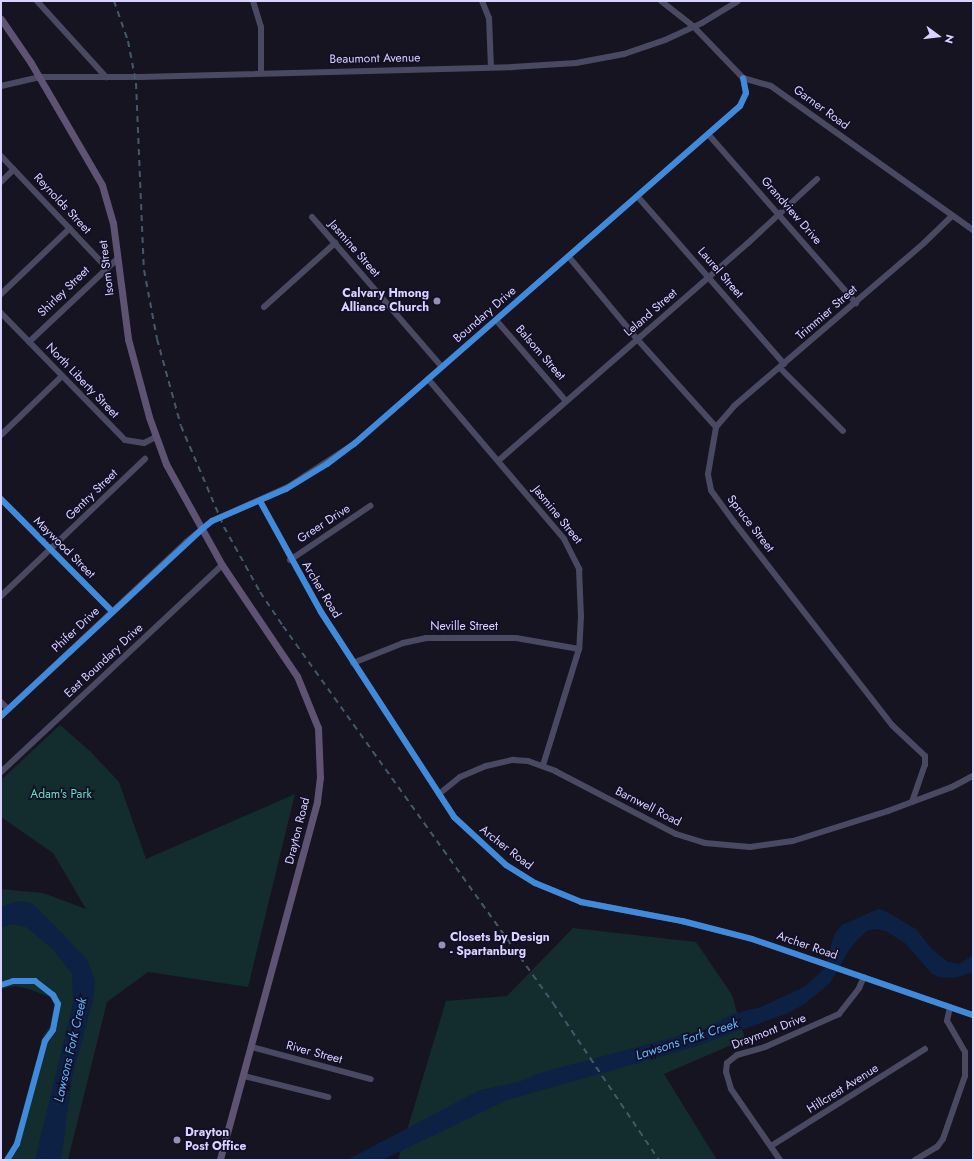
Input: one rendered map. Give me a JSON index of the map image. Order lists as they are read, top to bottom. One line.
{"streets":{"main road":["Isom Street","Drayton Road"],"street":["Beaumont Avenue","Garner Road","Reynolds Street","Grandview Drive","Jasmine Street","Laurel Street","Shirley Street","Leland Street","Trimmier Street","Boundary Drive","Balsom Street","North Liberty Street","Gentry Street","Greer Drive","Spruce Street","Maywood Street","Archer Road","Neville Street","Phifer Drive","East Boundary Drive","Barnwell Road","Draymont Drive","River Street","Hillcrest Avenue"]},"crossings":[["Beaumont Avenue","Garner Road"],["Beaumont Avenue","Isom Street"],["Garner Road","Trimmier Street"],["Garner Road","Boundary Drive"],["Reynolds Street","Shirley Street"],["Grandview Drive","Leland Street"],["Grandview Drive","Trimmier Street"],["Grandview Drive","Boundary Drive"],["Jasmine Street","Leland Street"],["Jasmine Street","Boundary Drive"],["Jasmine Street","Neville Street"],["Jasmine Street","Barnwell Road"],["Isom Street","Shirley Street"],["Isom Street","Boundary Drive"],["Isom Street","North Liberty Street"],["Isom Street","Phifer Drive"],["Isom Street","Drayton Road"],["Laurel Street","Leland Street"],["Laurel Street","Trimmier Street"],["Laurel Street","Boundary Drive"],["Shirley Street","North Liberty Street"],["Leland Street","Balsom Street"],["Trimmier Street","Spruce Street"],["Boundary Drive","Balsom Street"],["Boundary Drive","Archer Road"],["Boundary Drive","Phifer Drive"],["Boundary Drive","Drayton Road"],["Gentry Street","Maywood Street"],["Greer Drive","Archer Road"],["Spruce Street","Barnwell Road"],["Maywood Street","Phifer Drive"],["Archer Road","Neville Street"],["Archer Road","Barnwell Road"],["Archer Road","Draymont Drive"],["Phifer Drive","Drayton Road"],["East Boundary Drive","Drayton Road"],["Drayton Road","River Street"],["Draymont Drive","Hillcrest Avenue"]],"water":["Lawsons Fork Creek"],"parks":["Adam's Park"],"places":["Calvary Hmong Alliance Church","Closets by Design - Spartanburg","Drayton Post Office"],"north":"right"}
